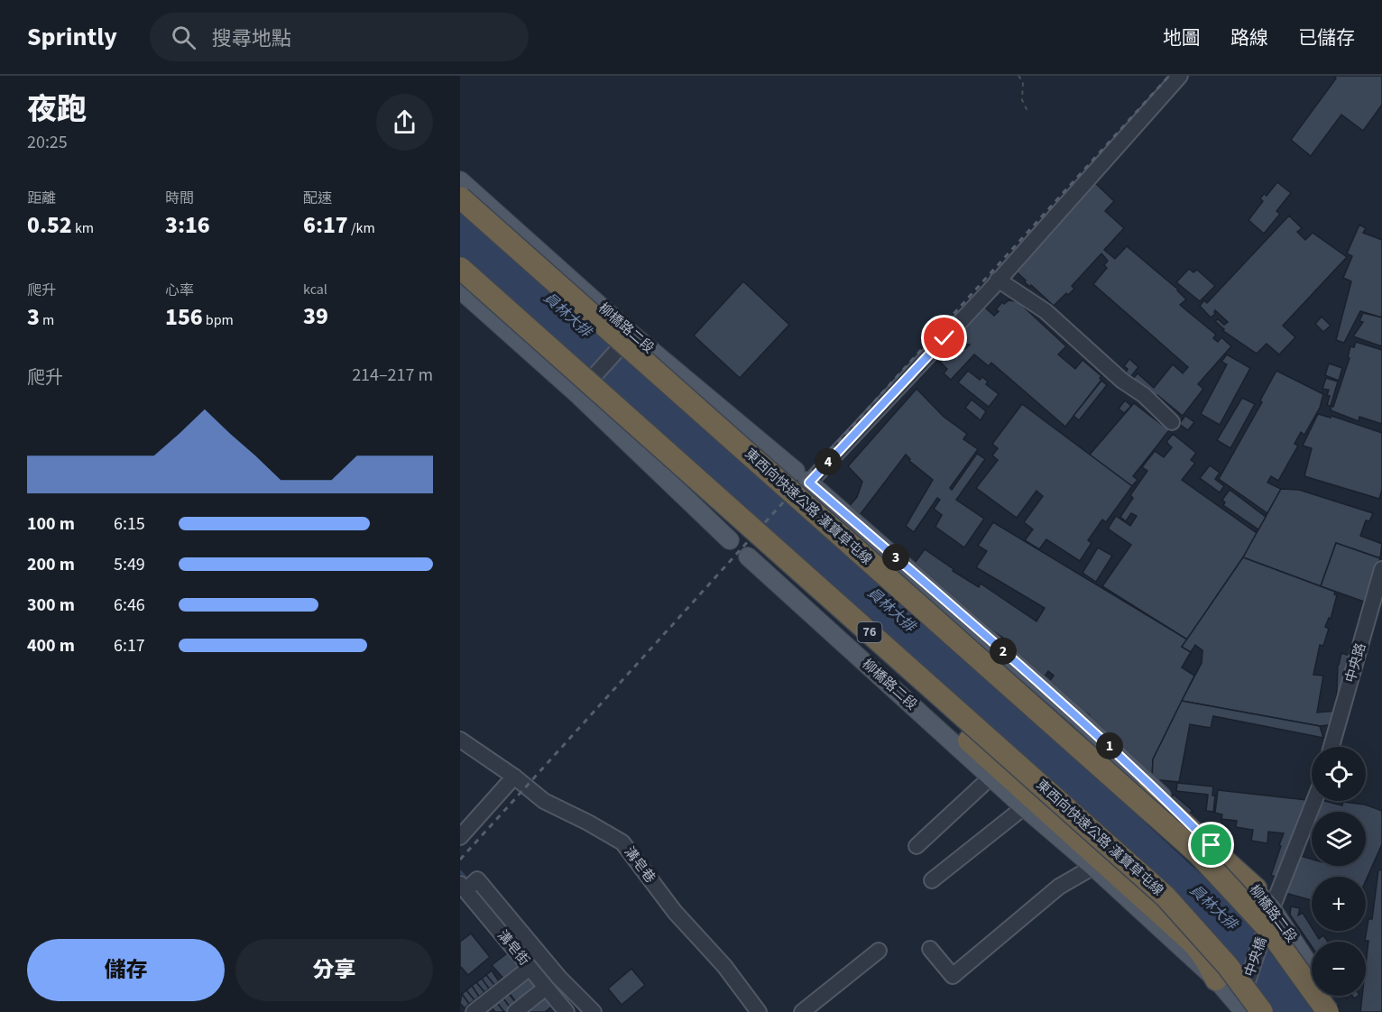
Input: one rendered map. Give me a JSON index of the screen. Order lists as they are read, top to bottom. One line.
{"streets":{"highway":["東西向快速公路 漢寶草屯線","76"],"main road":["柳橋路二段"],"street":["中央路","溝皂巷","溝皂街","中央橋"]},"crossings":[["柳橋路二段","東西向快速公路 漢寶草屯線"],["柳橋路二段","中央橋"]],"water":["員林大排"],"page":{"header":"Sprintly","search":"搜尋地點","nav":["地圖","路線","已儲存"],"heading":["夜跑","20:25"],"stats":[["距離","0.52 km"],["時間","3:16"],["配速","6:17 /km"],["爬升","3 m"],["心率","156 bpm"],["kcal","39"]],"chart":["爬升","214–217 m"],"pins":["4","3","2","1"],"list":[{"name":"100 m","note":"6:15"},{"name":"200 m","note":"5:49"},{"name":"300 m","note":"6:46"},{"name":"400 m","note":"6:17"}],"map_buttons":["+","−"],"buttons":["儲存","分享"]}}
